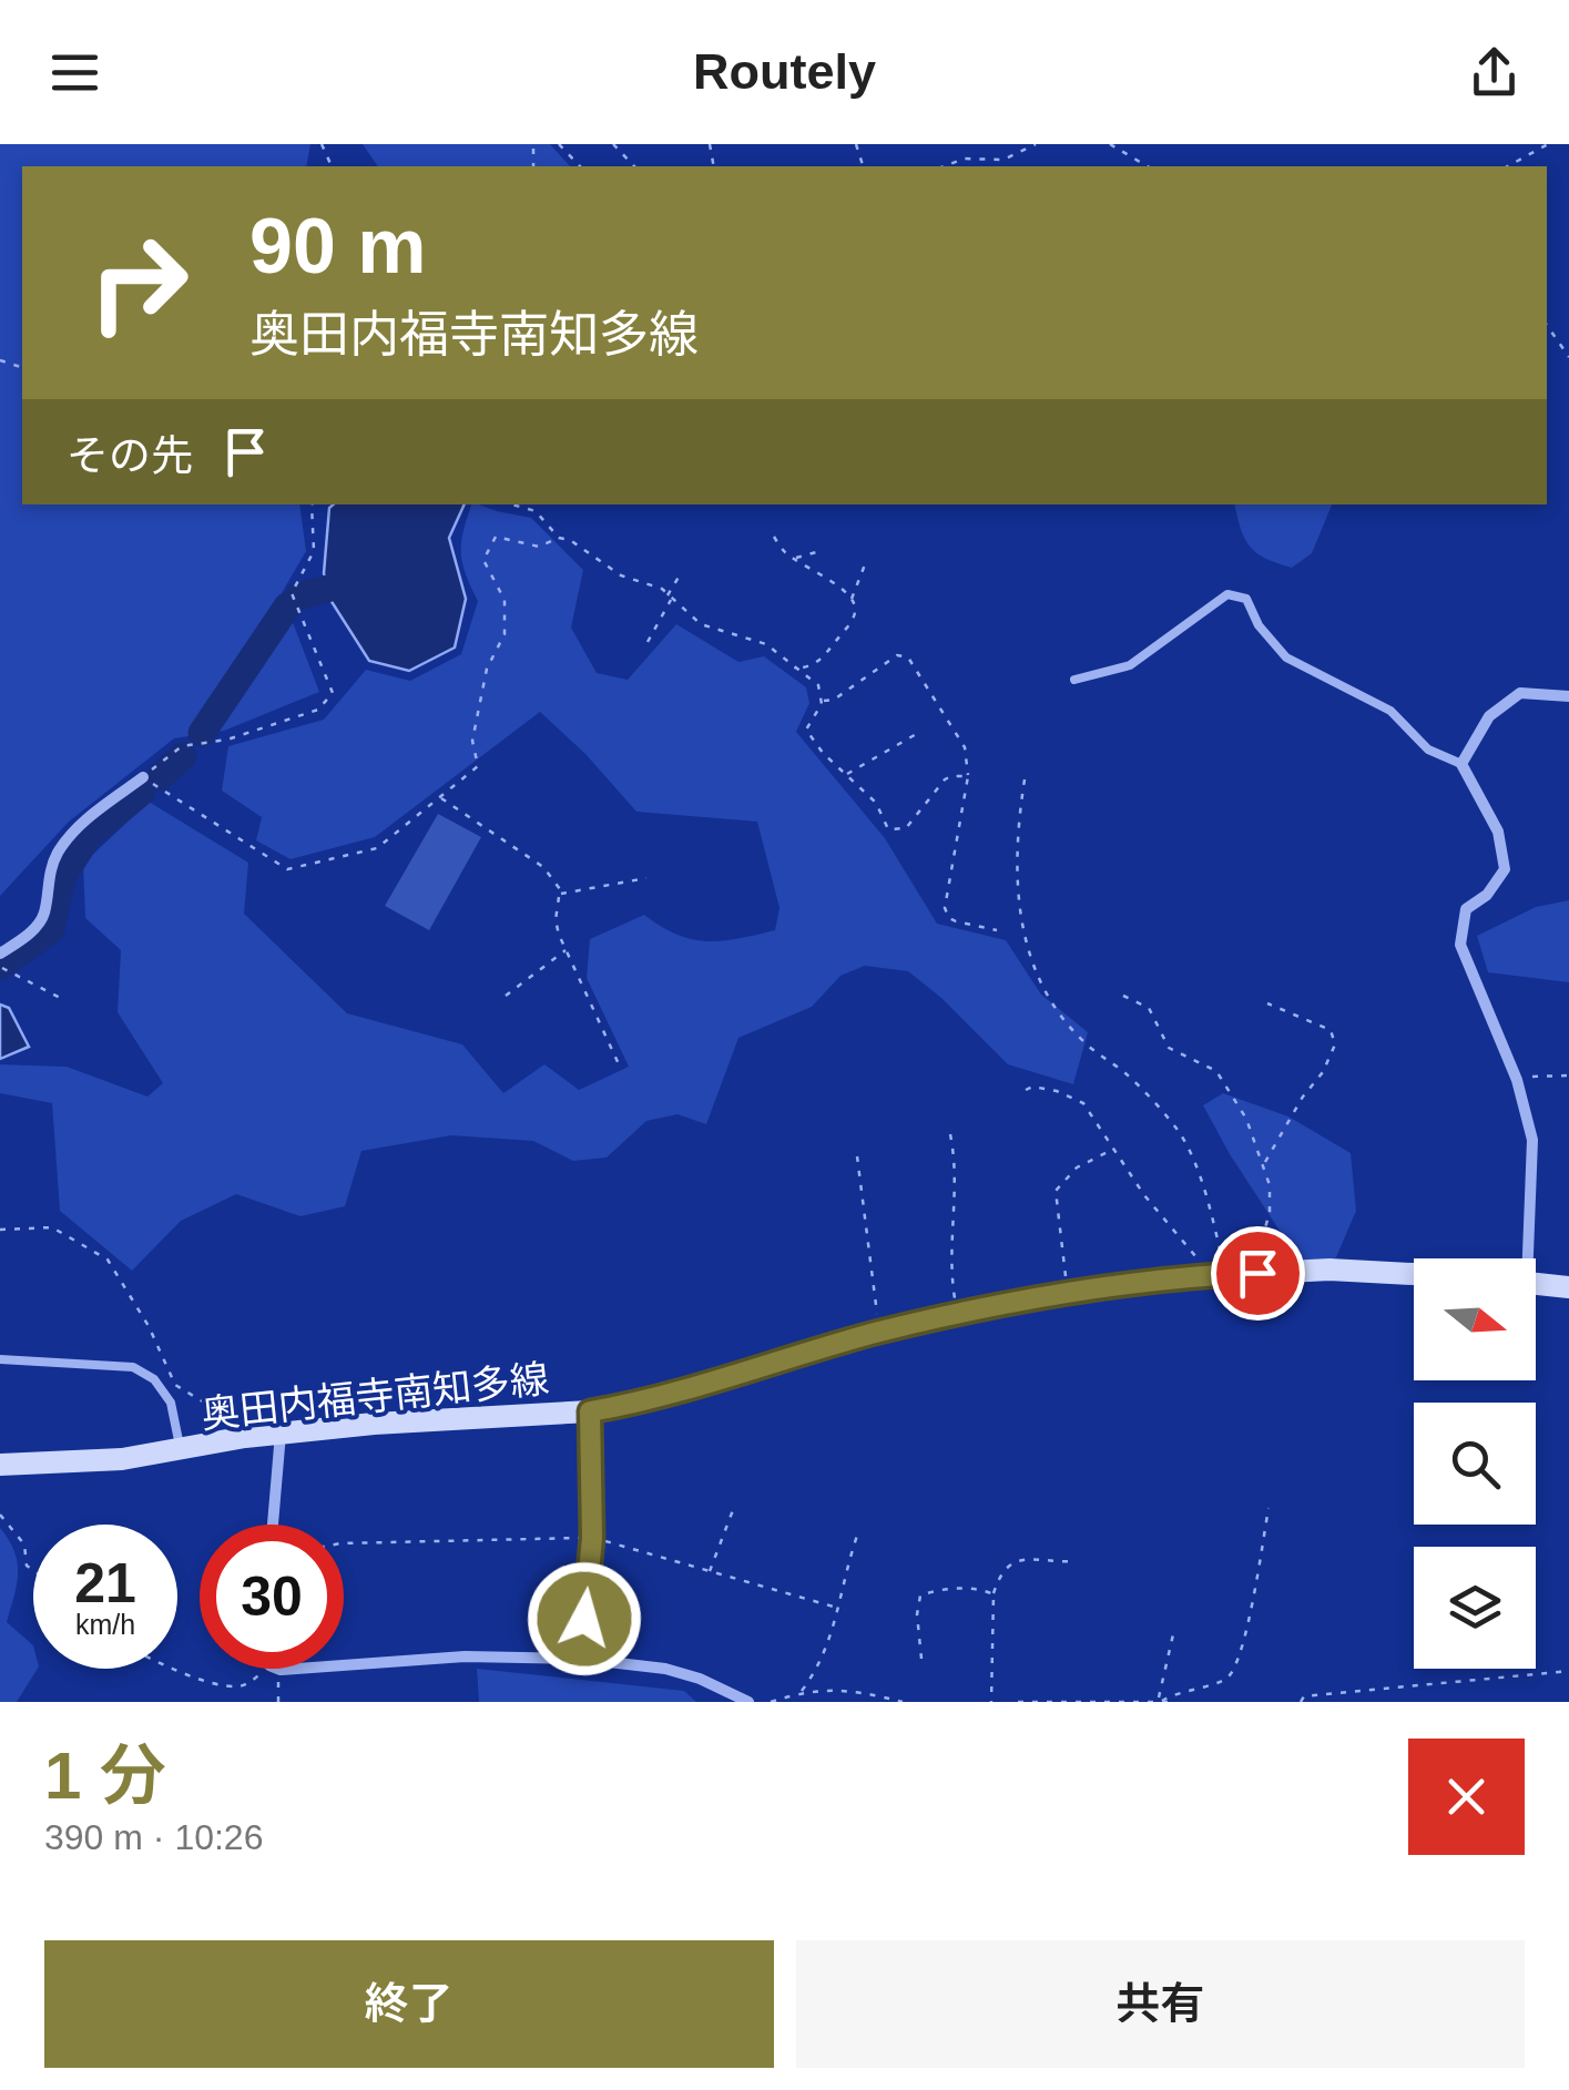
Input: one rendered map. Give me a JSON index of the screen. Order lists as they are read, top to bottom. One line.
{"streets":{"main road":["奥田内福寺南知多線"]},"north":"right","page":{"header":"Routely","turn":["90 m","奥田内福寺南知多線"],"then":"その先","speed":"21 km/h","limit":"30","heading":["1 分","390 m · 10:26"],"buttons":["終了","共有"]}}
